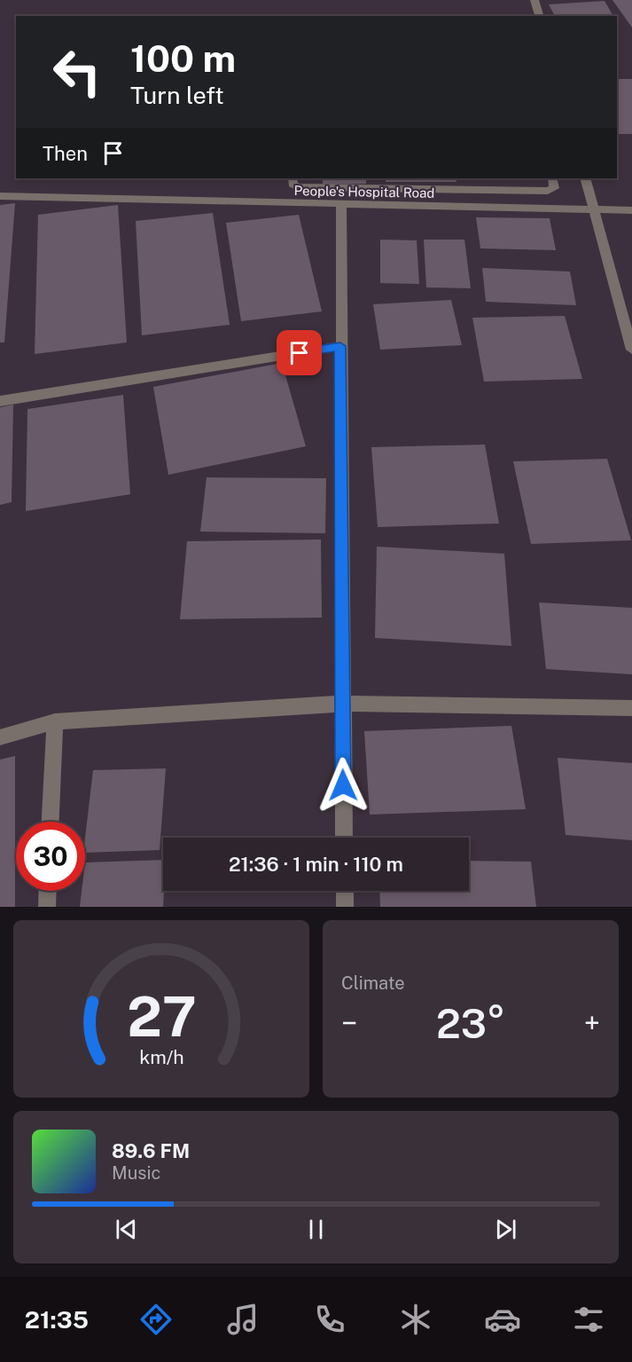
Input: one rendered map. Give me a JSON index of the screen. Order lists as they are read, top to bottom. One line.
{"streets":{"street":["People's Hospital Road"]},"page":{"turn":["100 m","Turn left"],"then":"Then","limit":"30","trip":"21:36 · 1 min · 110 m","tile":"Climate","heat":["−","23°","+"],"song":["89.6 FM","Music"],"tabs":"21:35","gauge":["27","km/h"]}}
